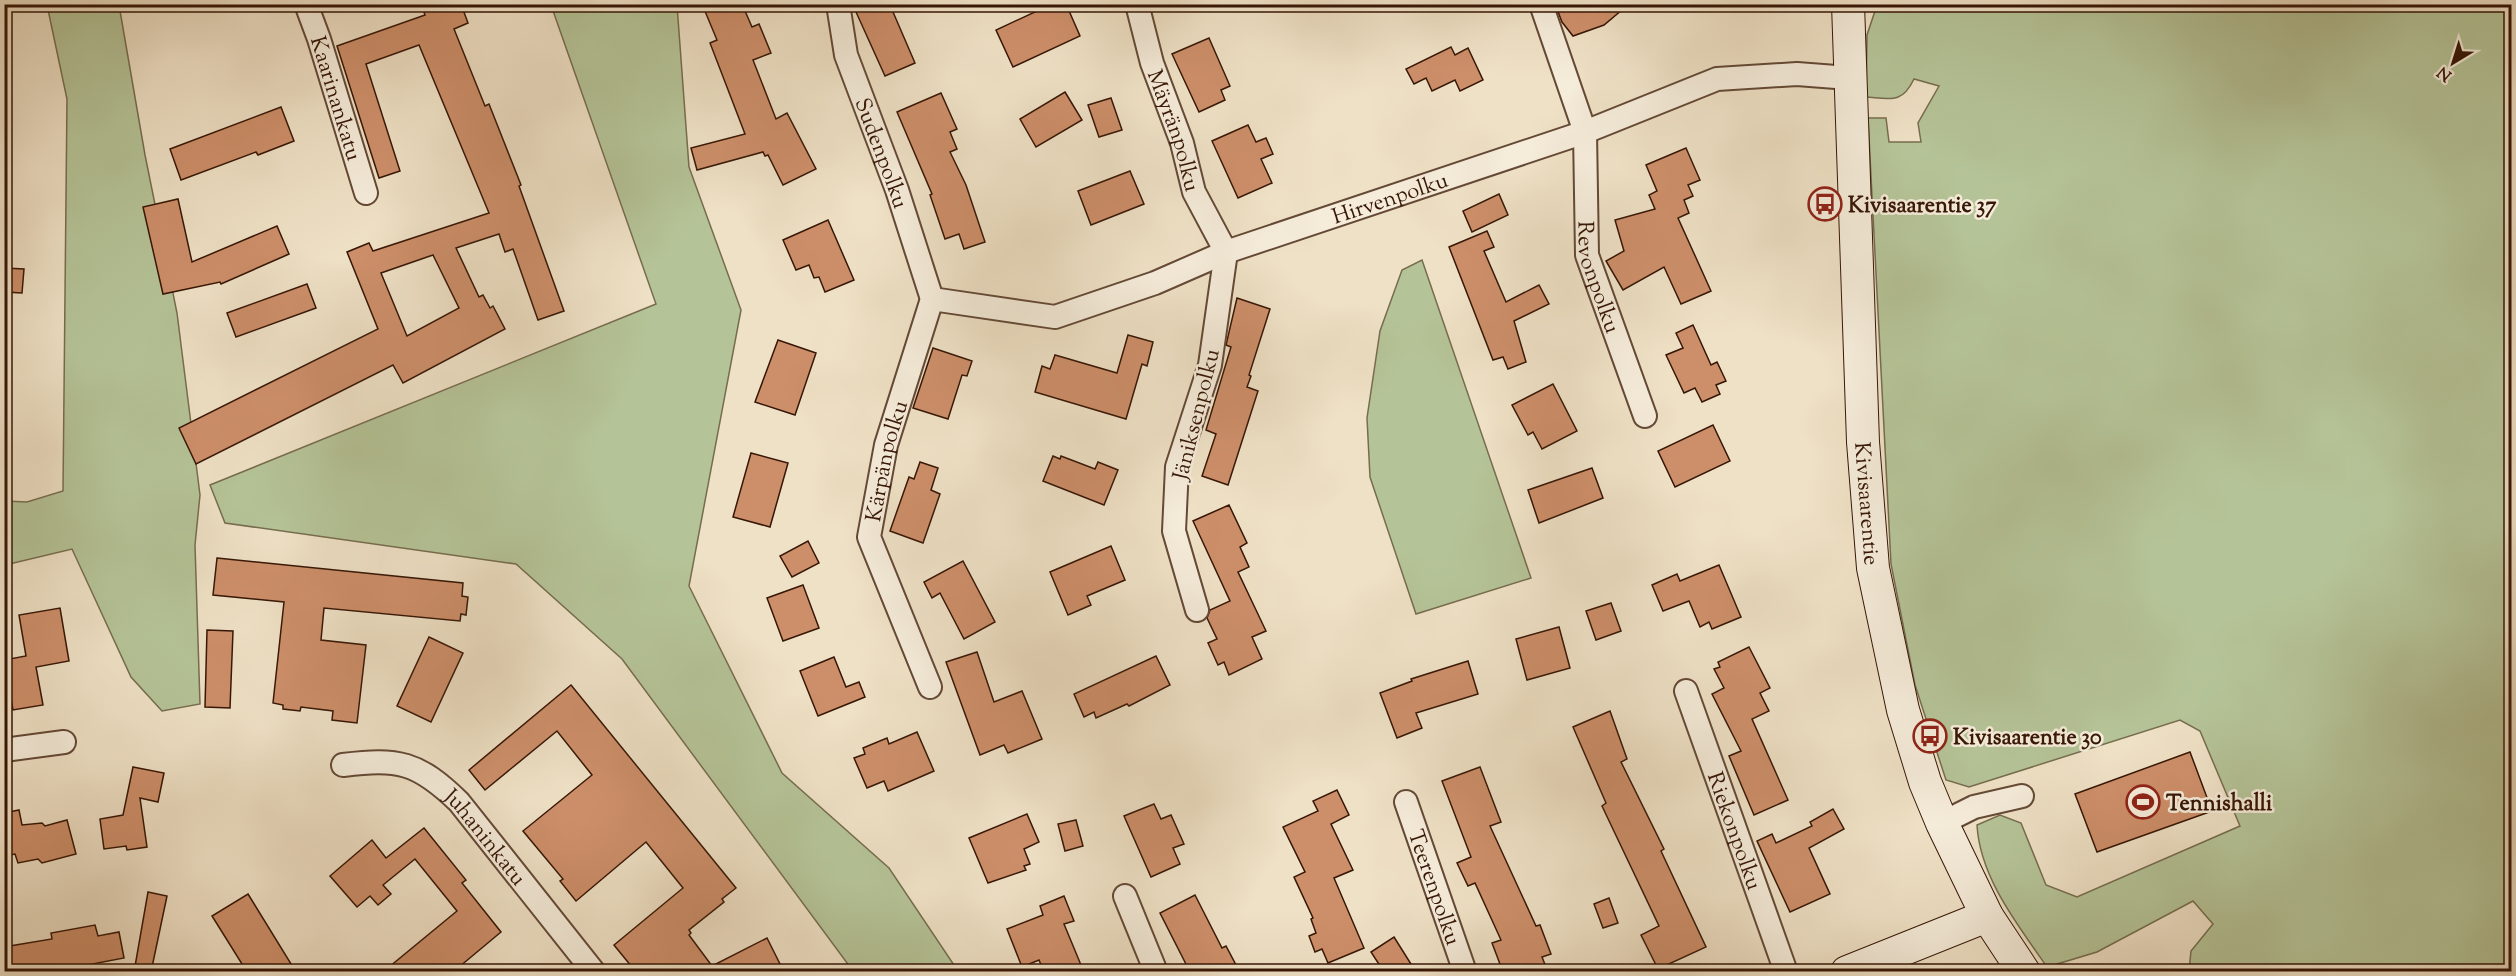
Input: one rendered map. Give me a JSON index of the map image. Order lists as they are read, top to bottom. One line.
{"streets":{"street":["Kaarinankatu","Mäyränpolku","Sudenpolku","Hirvenpolku","Revonpolku","Jäniksenpolku","Kärpänpolku","Kivisaarentie","Riekonpolku","Juhaninkatu","Teerenpolku"]},"crossings":[["Mäyränpolku","Hirvenpolku"],["Mäyränpolku","Jäniksenpolku"],["Sudenpolku","Hirvenpolku"],["Sudenpolku","Kärpänpolku"],["Hirvenpolku","Revonpolku"],["Hirvenpolku","Jäniksenpolku"],["Hirvenpolku","Kärpänpolku"],["Hirvenpolku","Kivisaarentie"]],"places":{"bus stop":["Kivisaarentie 37","Kivisaarentie 30"],"sports":["Tennishalli"]},"north":"bottom left"}
